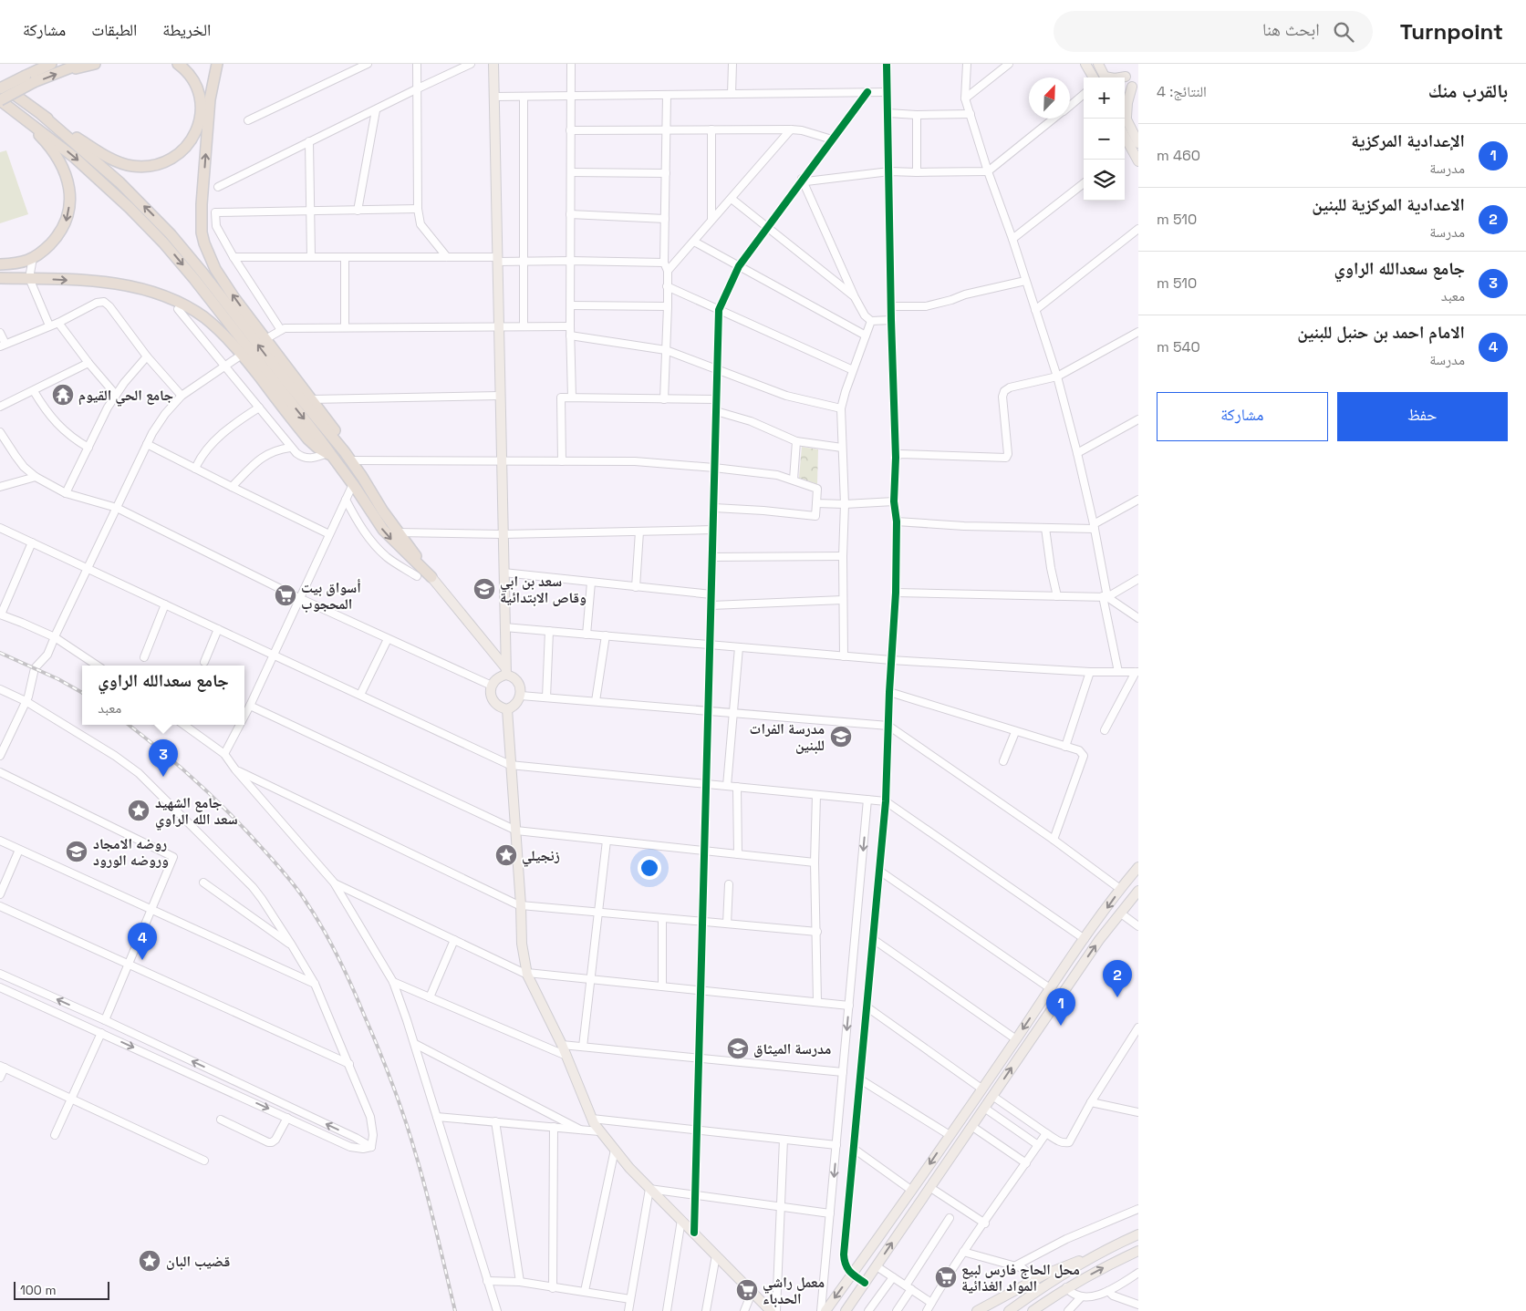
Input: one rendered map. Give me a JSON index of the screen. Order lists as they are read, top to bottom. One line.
{"places":{"temple":["جامع الحي القيوم"],"school or university":["سعد بن ابي وقاص الابتدائية","مدرسة الفرات للبنين","روضه الامجاد وروضه الورود","مدرسة الميثاق"],"supermarket":["أسواق بيت المحجوب","محل الحاج فارس لبيع المواد الغذائية","معمل راشي الحدباء"],"place":["جامع الشهيد سعد الله الراوي","زنجيلي","قضيب البان"]},"scale_bar":"100 m","north":"top right","page":{"header":"Turnpoint","search":"ابحث هنا","nav":["الخريطة","الطبقات","مشاركة"],"heading":["بالقرب منك","النتائج: 4"],"map_buttons":["+","−"],"list":[{"mark":"1","name":"الإعدادية المركزية","note":"مدرسة","value":"460 m"},{"mark":"2","name":"الاعدادية المركزية للبنين","note":"مدرسة","value":"510 m"},{"mark":"3","name":"جامع سعدالله الراوي","note":"معبد","value":"510 m"},{"mark":"4","name":"الامام احمد بن حنبل للبنين","note":"مدرسة","value":"540 m"}],"buttons":["حفظ","مشاركة"],"popup":["جامع سعدالله الراوي","معبد"],"pins":["3","4","2","1"],"scale":"100 m"}}
